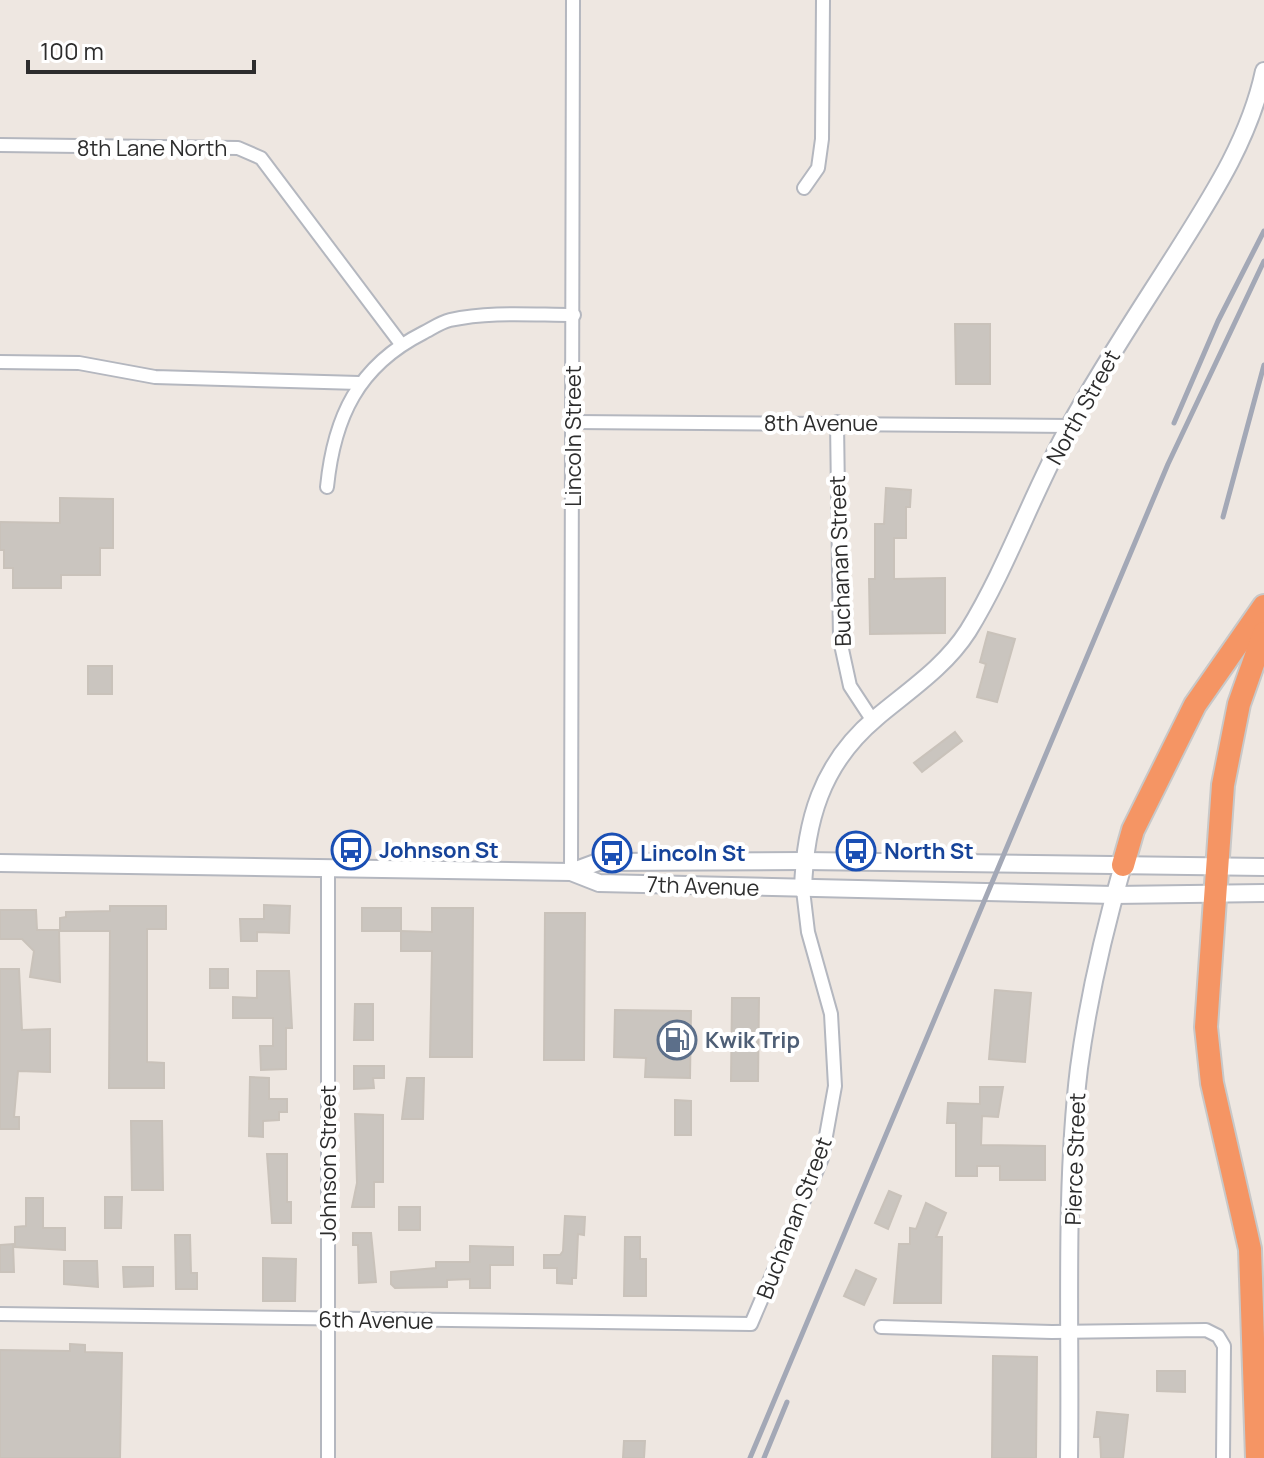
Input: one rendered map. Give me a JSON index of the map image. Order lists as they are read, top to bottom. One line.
{"streets":{"street":["8th Lane North","North Street","8th Avenue","Lincoln Street","Buchanan Street","7th Avenue","Pierce Street","Johnson Street","6th Avenue"]},"crossings":[["North Street","8th Avenue"],["North Street","Buchanan Street"],["8th Avenue","Lincoln Street"],["8th Avenue","Buchanan Street"],["Lincoln Street","7th Avenue"],["Buchanan Street","7th Avenue"],["Buchanan Street","6th Avenue"],["7th Avenue","Pierce Street"],["7th Avenue","Johnson Street"],["Johnson Street","6th Avenue"]],"places":{"bus stop":["Johnson St","North St","Lincoln St"],"fuel station":["Kwik Trip"]},"scale_bar":"100 m"}
